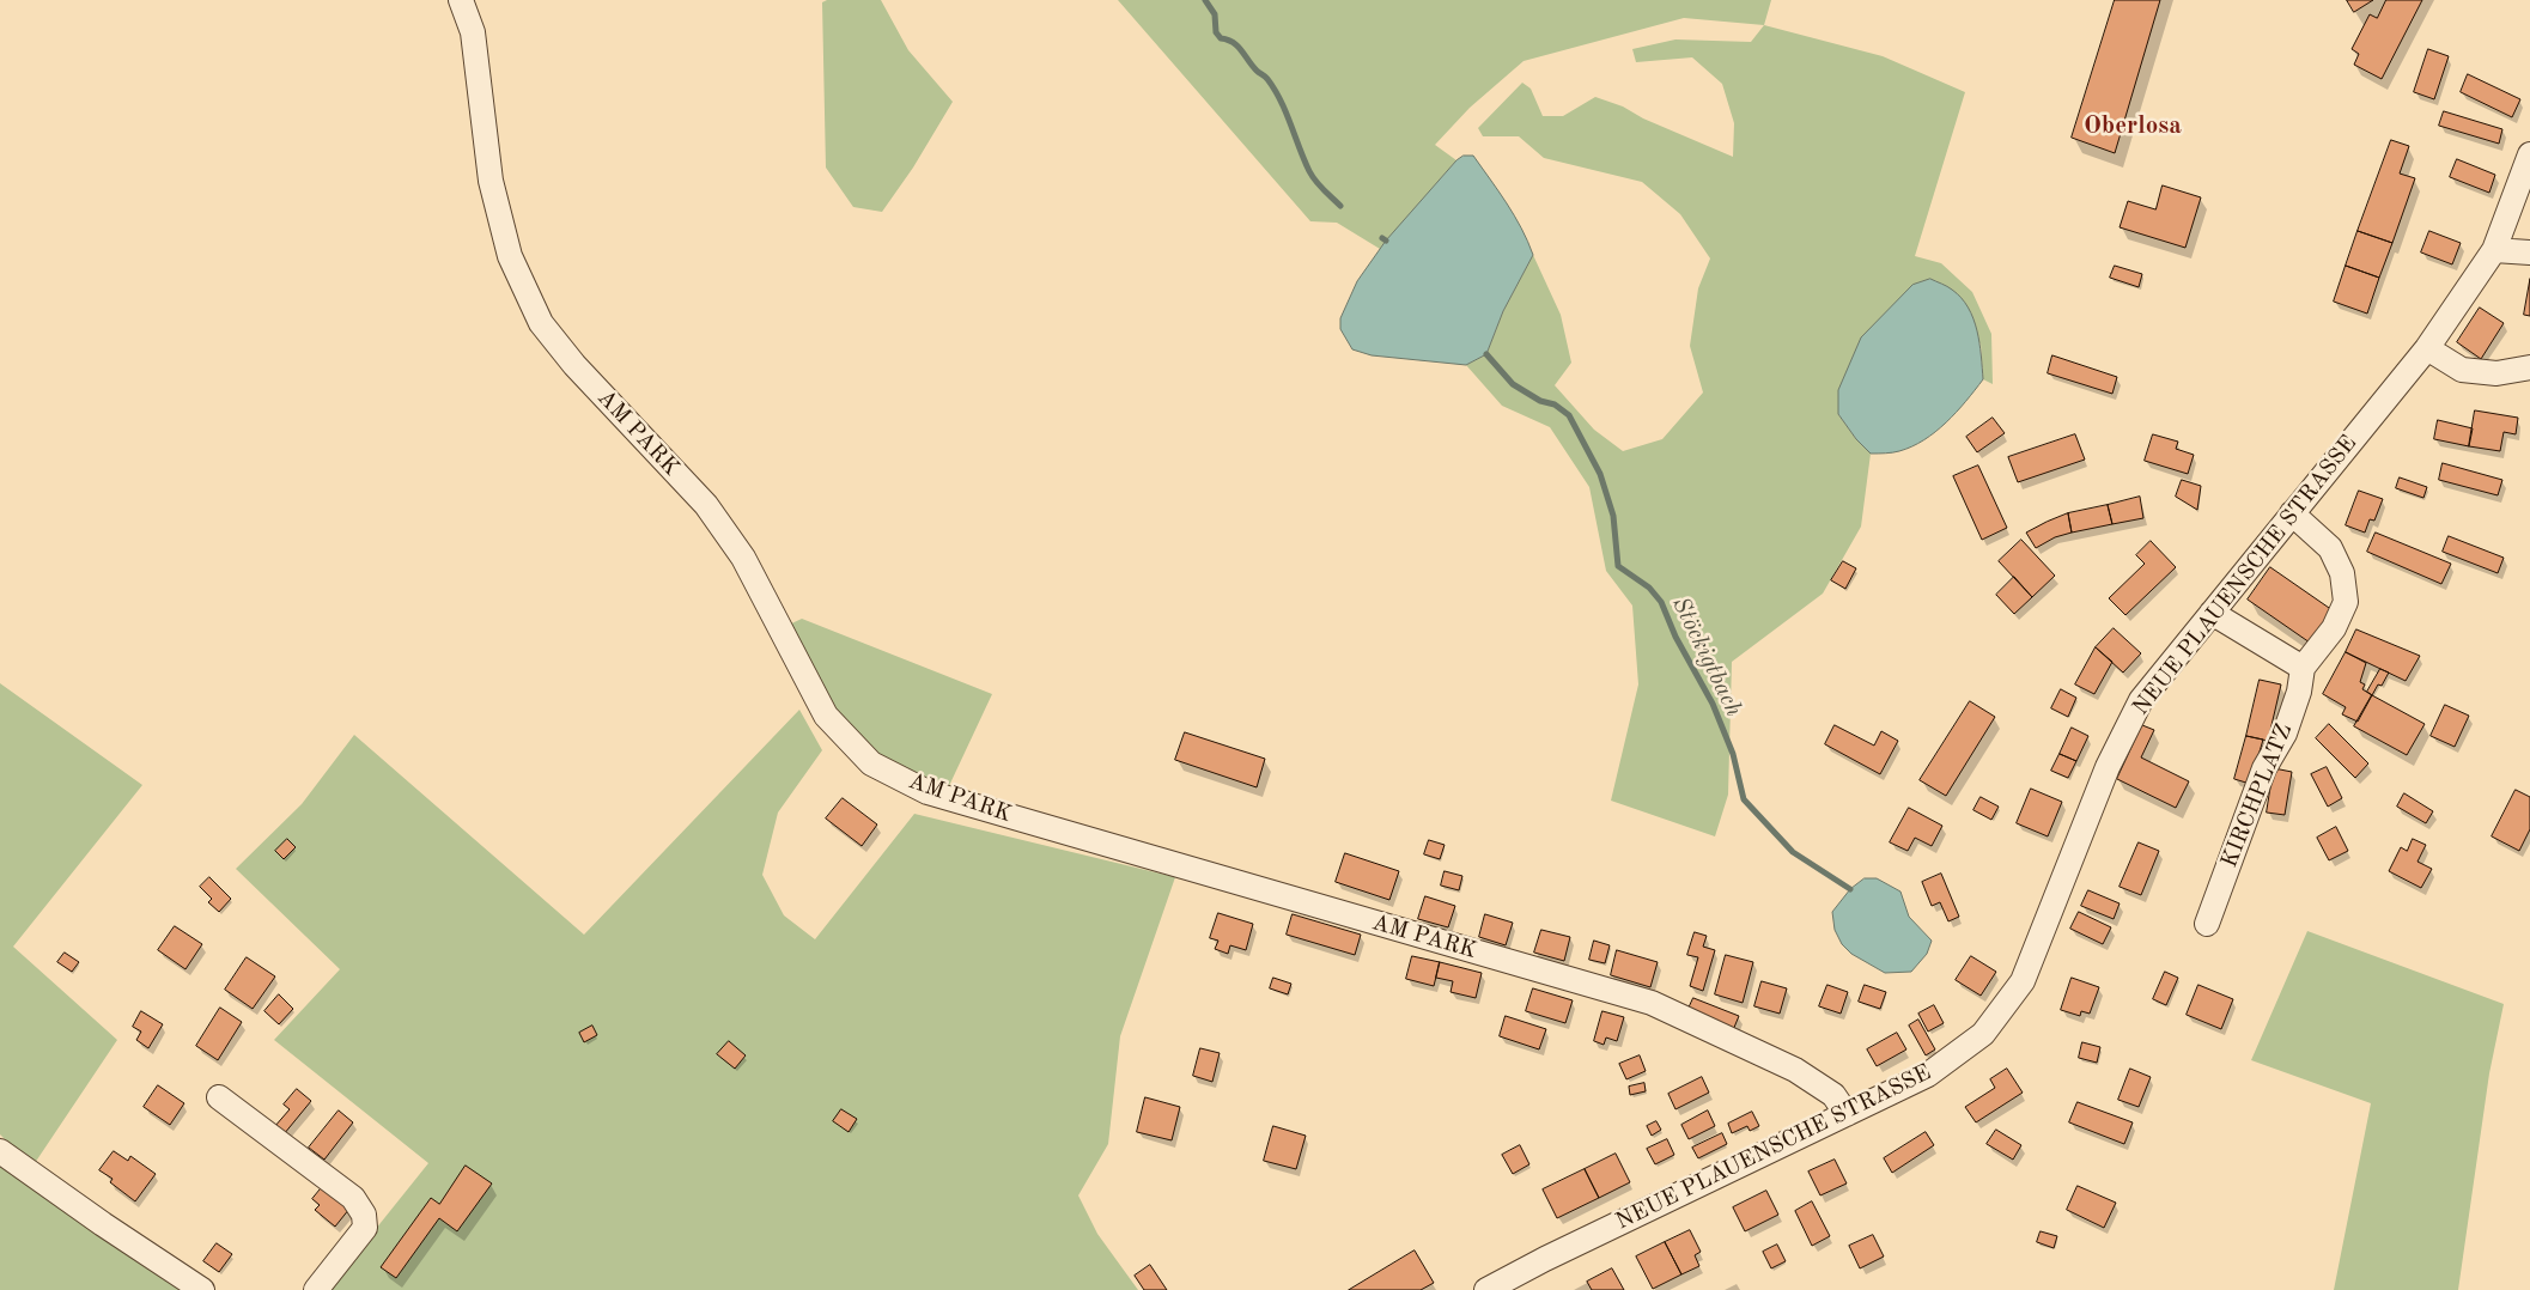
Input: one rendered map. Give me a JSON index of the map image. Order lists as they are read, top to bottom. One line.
{"streets":{"street":["AM PARK","NEUE PLAUENSCHE STRASSE","KIRCHPLATZ"]},"crossings":[["AM PARK","NEUE PLAUENSCHE STRASSE"],["NEUE PLAUENSCHE STRASSE","KIRCHPLATZ"]],"districts":["Oberlosa"],"water":["Stöckigtbach"]}
